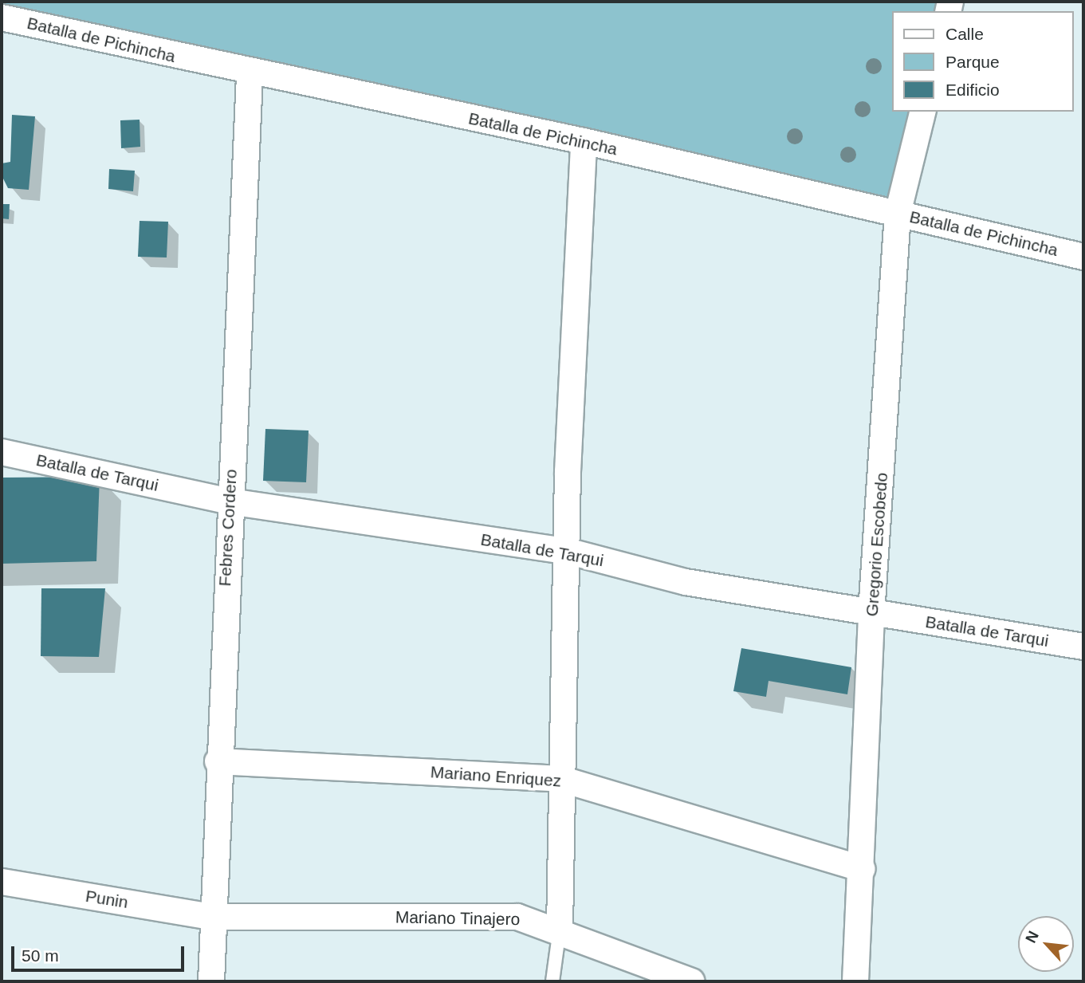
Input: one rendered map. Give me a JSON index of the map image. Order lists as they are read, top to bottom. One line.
{"streets":{"street":["Batalla de Pichincha","Batalla de Tarqui","Febres Cordero","Gregorio Escobedo","Mariano Enriquez","Punin","Mariano Tinajero"]},"crossings":[["Batalla de Pichincha","Febres Cordero"],["Batalla de Pichincha","Gregorio Escobedo"],["Batalla de Tarqui","Febres Cordero"],["Batalla de Tarqui","Gregorio Escobedo"],["Febres Cordero","Mariano Enriquez"],["Febres Cordero","Punin"],["Febres Cordero","Mariano Tinajero"],["Gregorio Escobedo","Mariano Enriquez"],["Punin","Mariano Tinajero"]],"legend":["Calle","Parque","Edificio"],"scale_bar":"50 m","north":"top left"}
